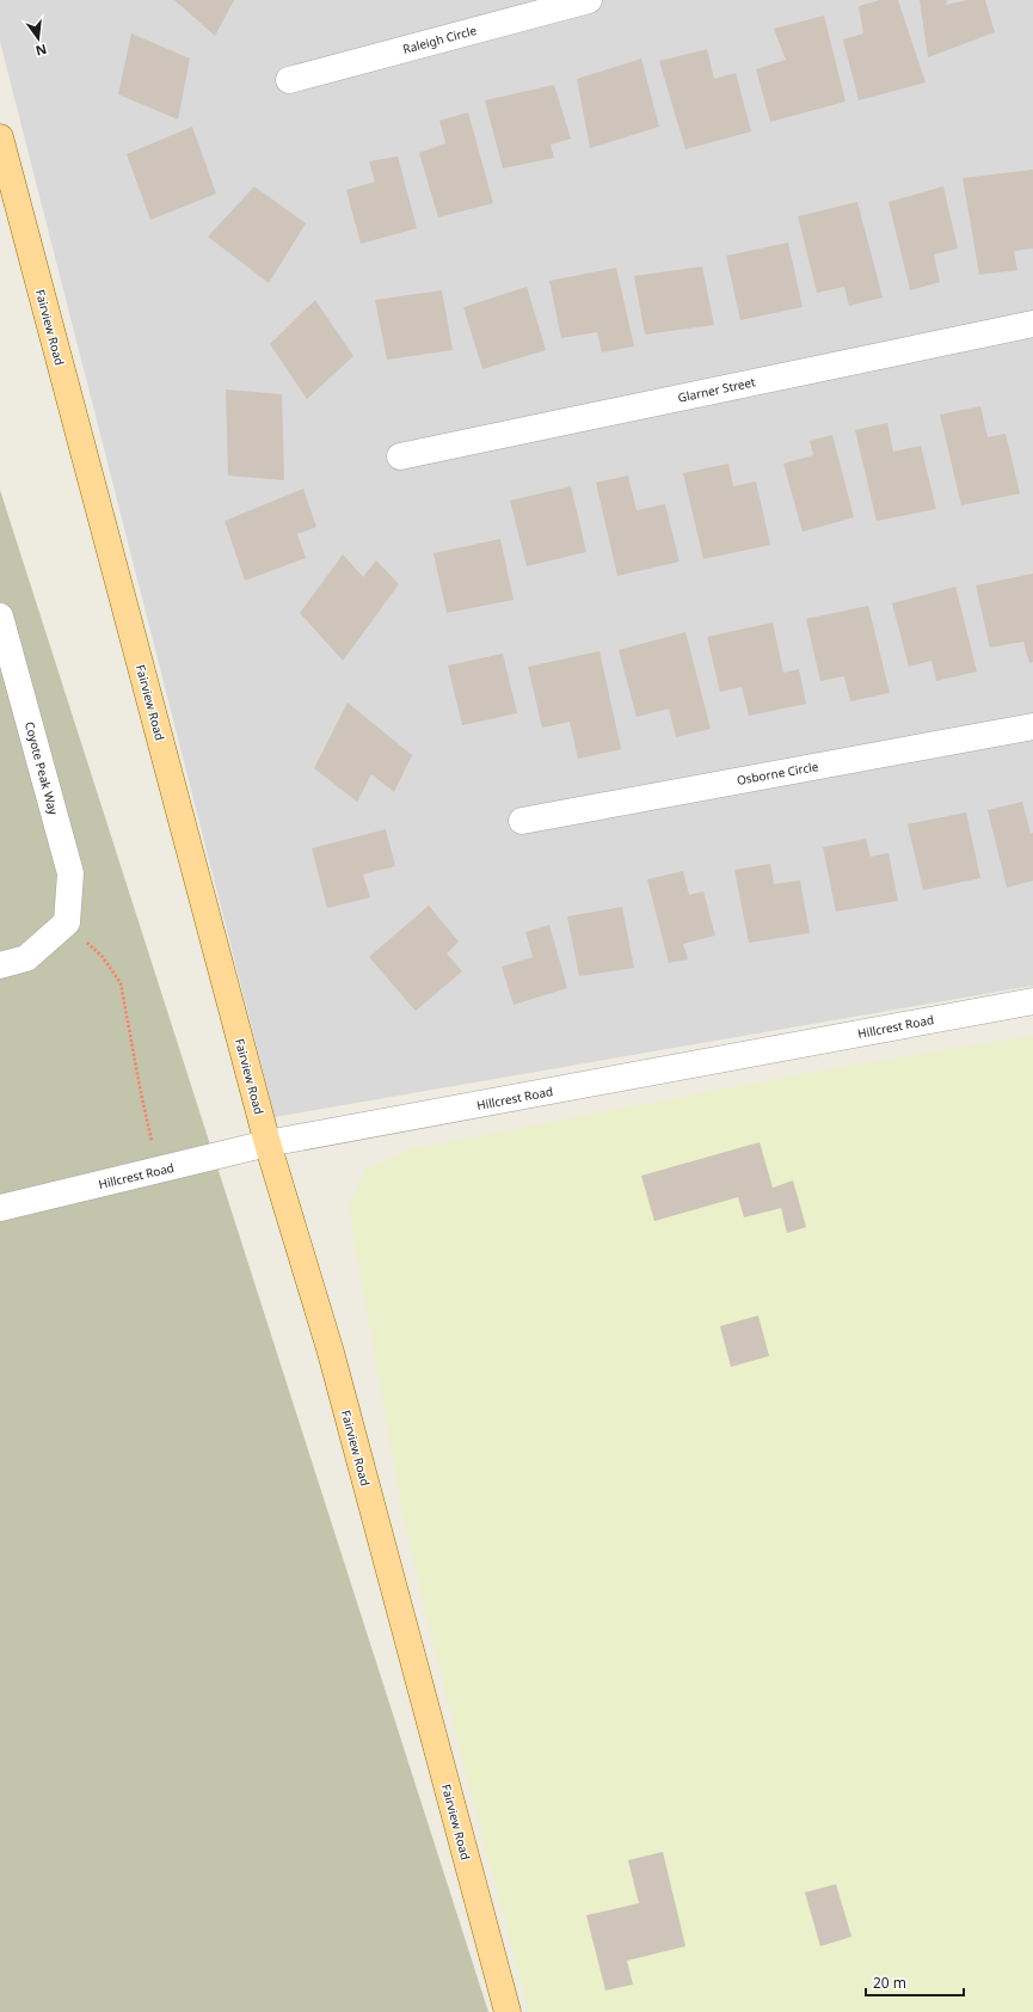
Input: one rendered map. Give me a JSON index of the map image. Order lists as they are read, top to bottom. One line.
{"streets":{"main road":["Fairview Road"],"street":["Raleigh Circle","Glarner Street","Coyote Peak Way","Osborne Circle","Hillcrest Road"]},"crossings":[["Fairview Road","Hillcrest Road"]],"scale_bar":"20 m","north":"bottom"}
